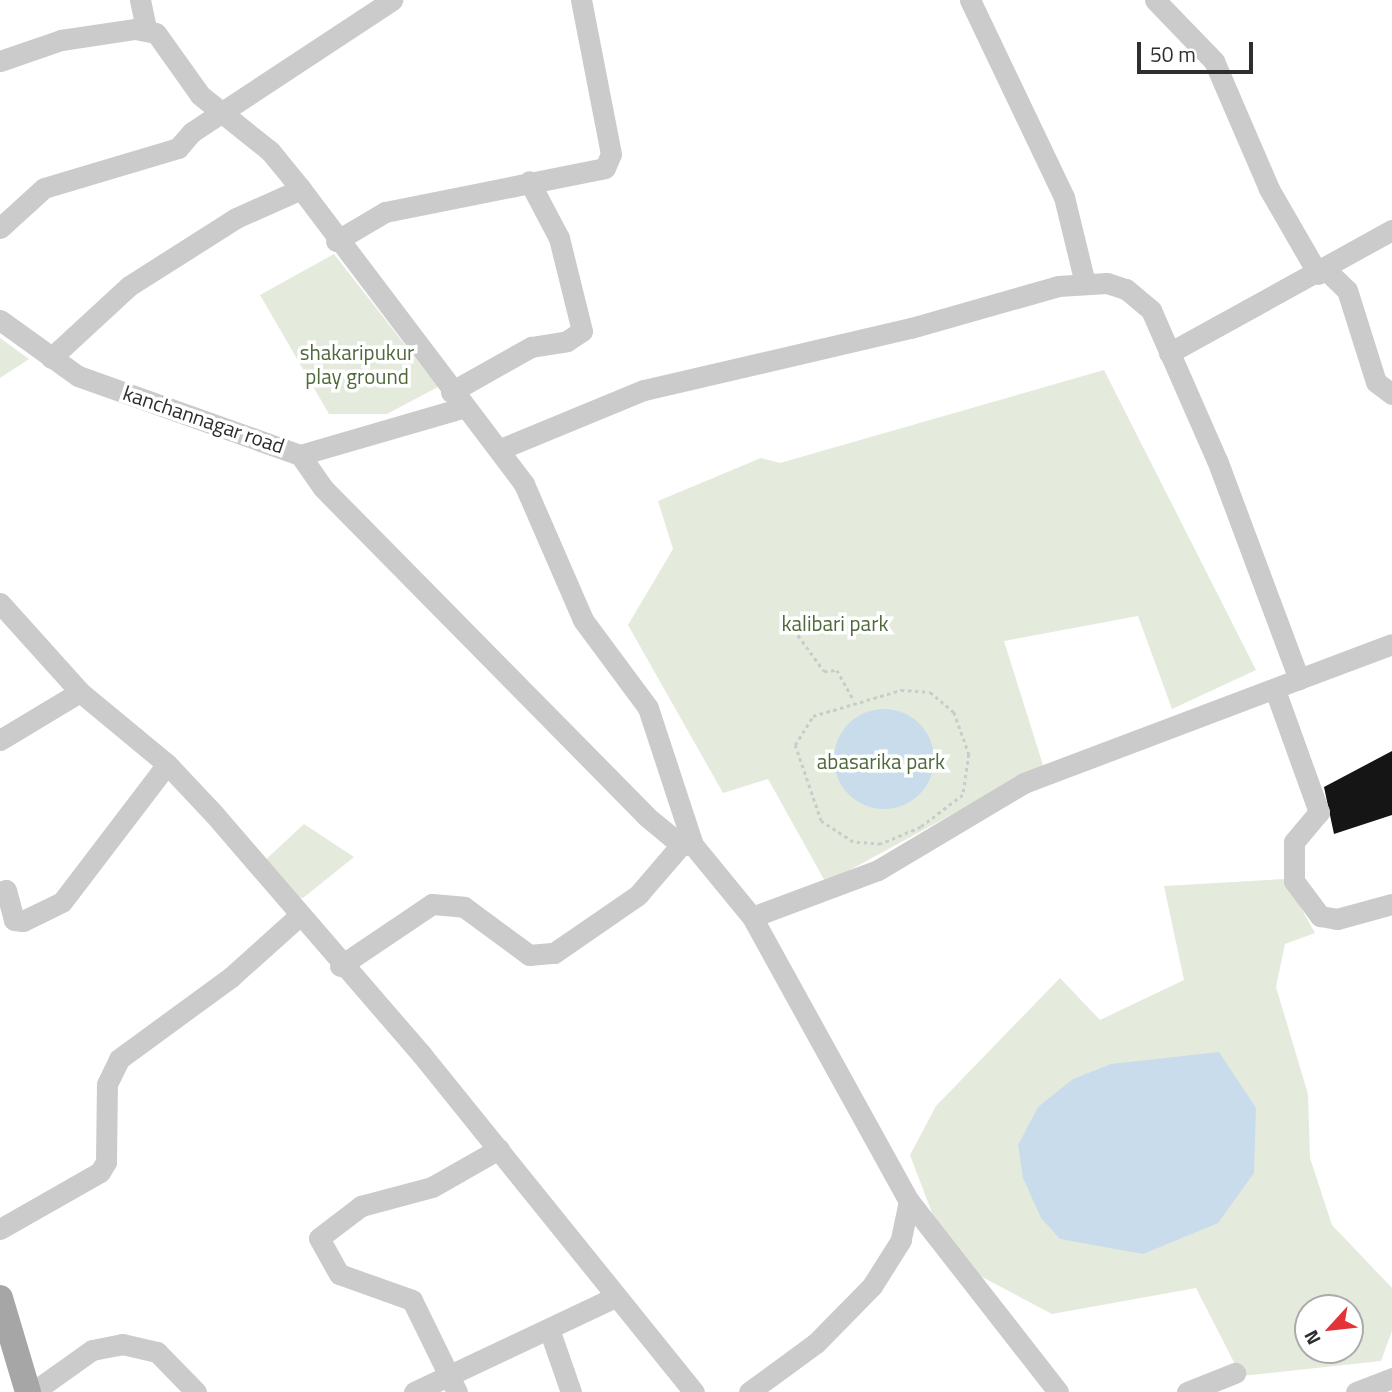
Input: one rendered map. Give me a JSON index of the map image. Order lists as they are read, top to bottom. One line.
{"streets":{"street":["kanchannagar road"]},"parks":["shakaripukur play ground","kalibari park","abasarika park"],"scale_bar":"50 m","north":"bottom left"}
